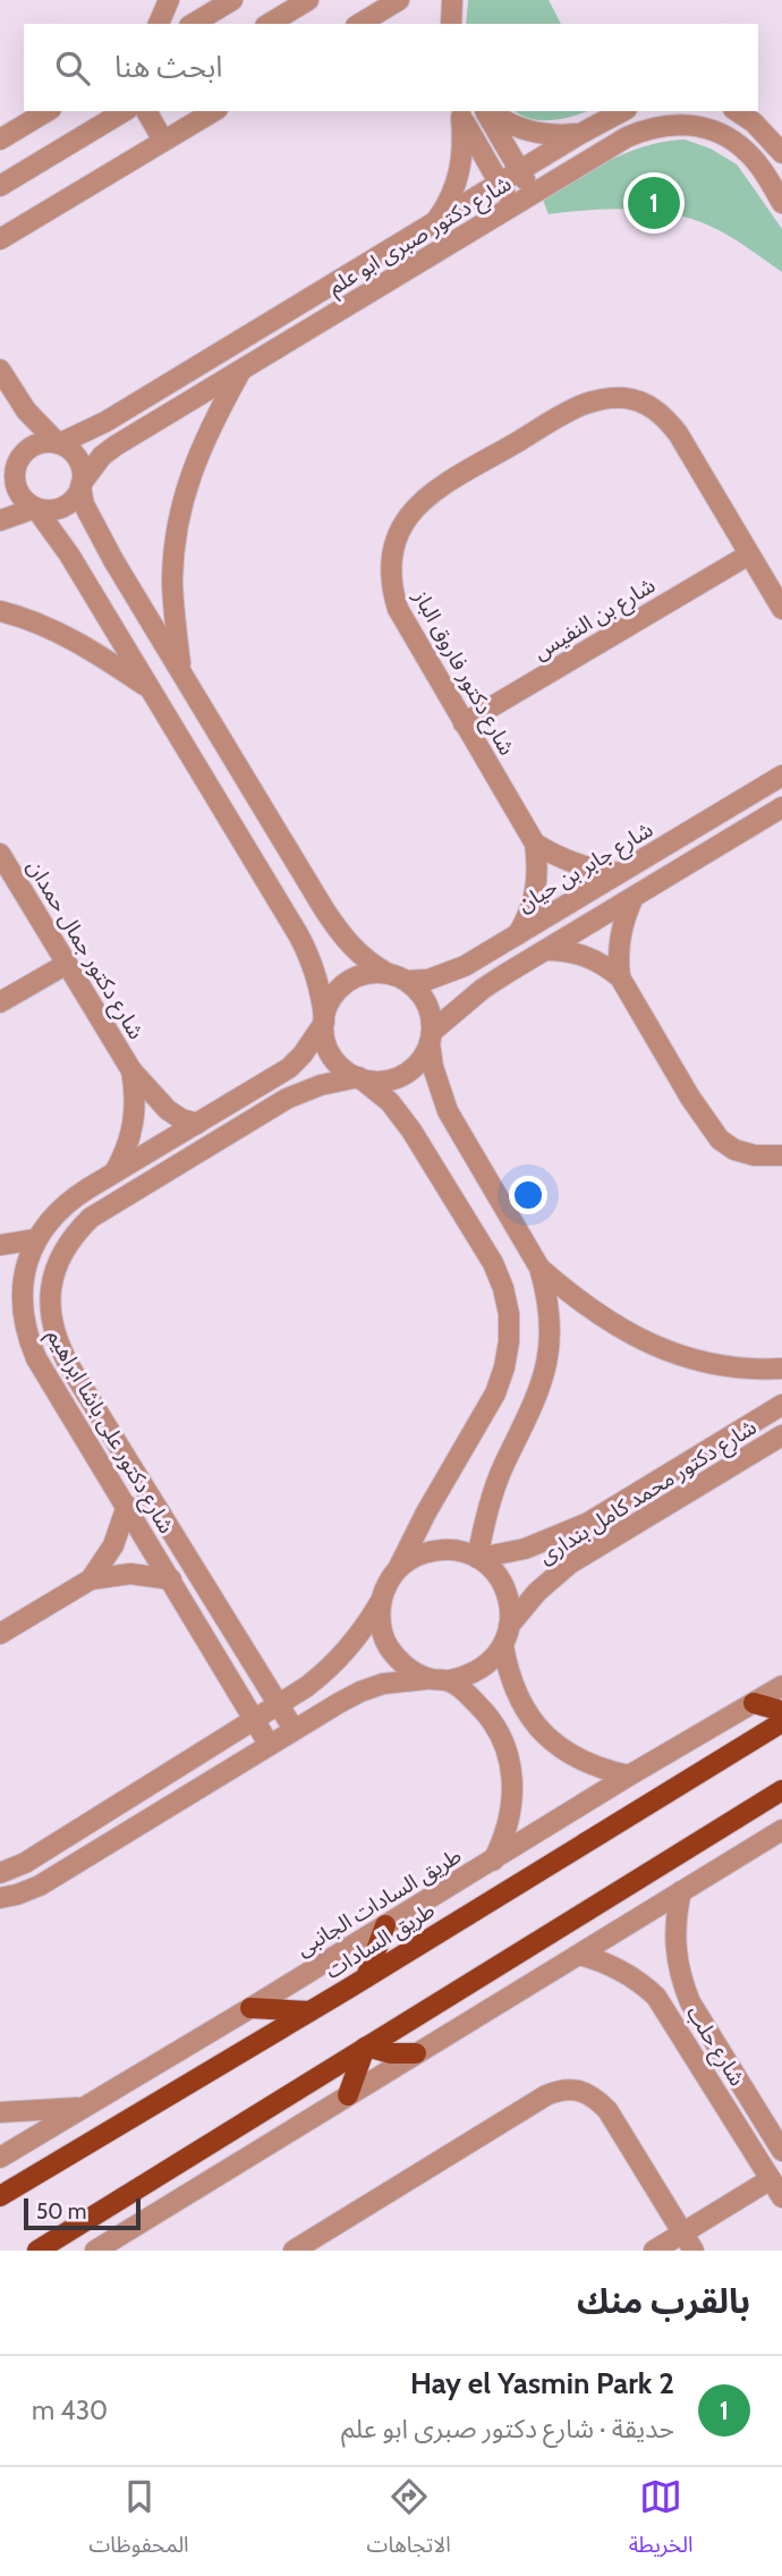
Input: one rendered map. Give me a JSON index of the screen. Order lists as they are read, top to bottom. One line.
{"streets":{"main road":["طريق السادات"],"street":["شارع دكتور صبرى ابو علم","شارع بن النفيس","شارع دكتور فاروق الباز","شارع جابر بن حيان","شارع دكتور جمال حمدان","شارع دكتور على باشا ابراهيم","شارع دكتور محمد كامل بندارى","طريق السادات الجانبى","شارع حلب"]},"crossings":[["شارع بن النفيس","شارع دكتور فاروق الباز"],["شارع دكتور فاروق الباز","شارع جابر بن حيان"],["شارع جابر بن حيان","شارع دكتور على باشا ابراهيم"],["شارع دكتور جمال حمدان","شارع دكتور على باشا ابراهيم"]],"scale_bar":"50 m","page":{"search":"ابحث هنا","pins":"1","scale":"50 m","heading":"بالقرب منك","list":[{"mark":"1","name":"Hay el Yasmin Park 2","note":"حديقة · شارع دكتور صبرى ابو علم","value":"430 m"}],"nav":["الخريطة","الاتجاهات","المحفوظات"]}}
